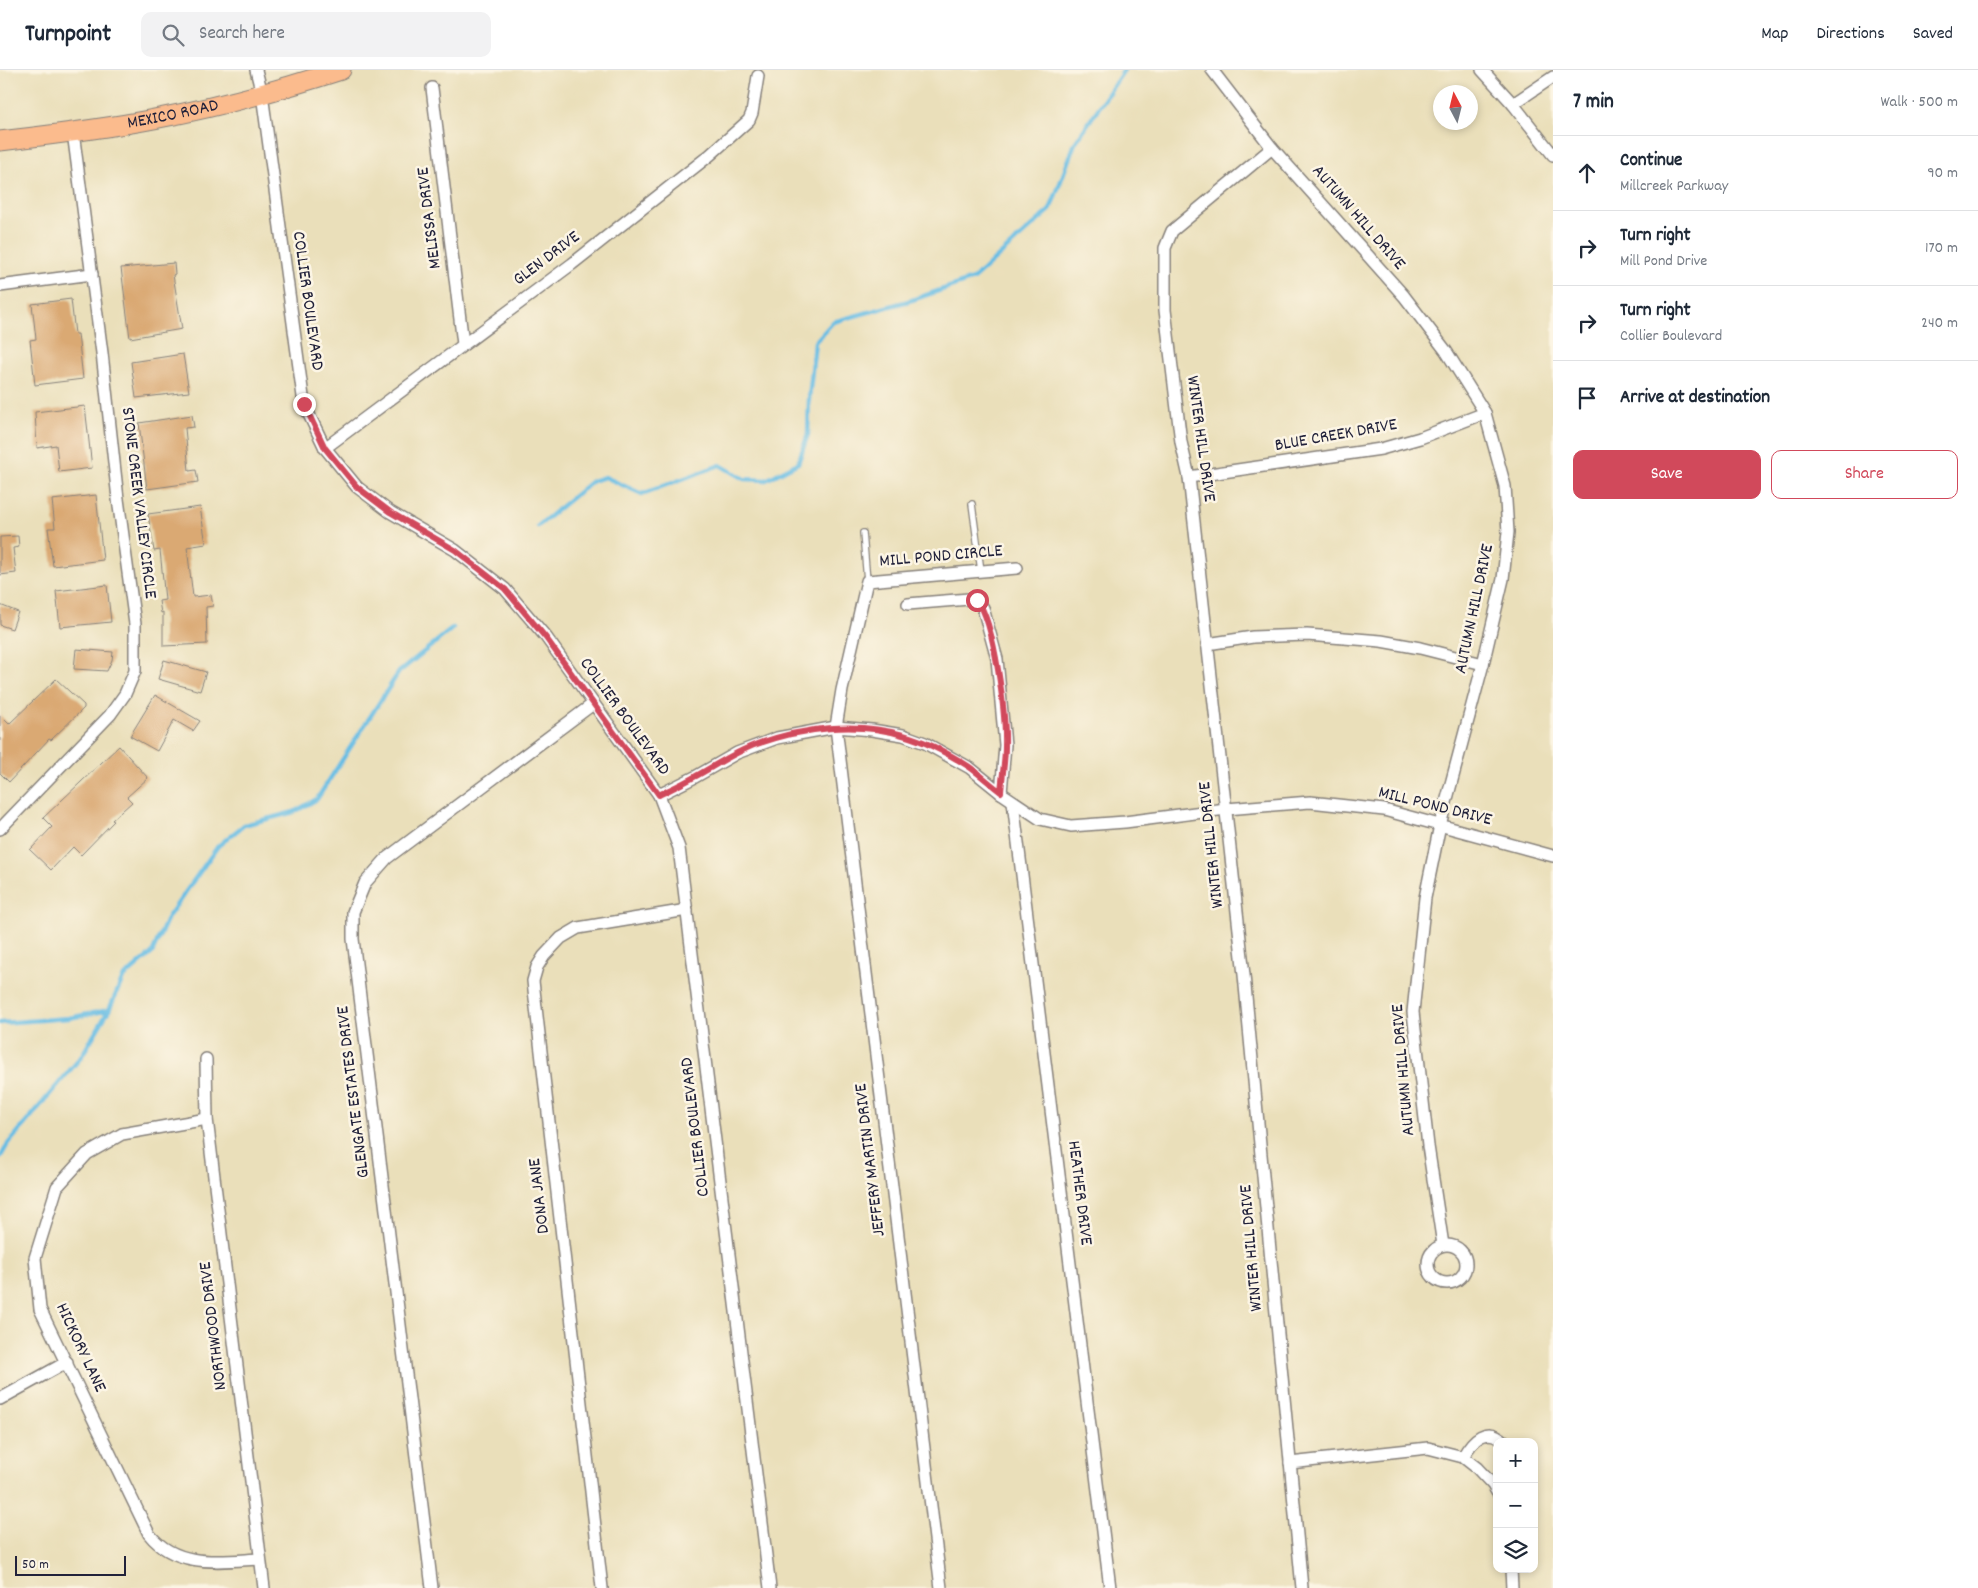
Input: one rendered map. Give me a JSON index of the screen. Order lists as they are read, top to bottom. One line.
{"streets":{"main road":["MEXICO ROAD"],"street":["MELISSA DRIVE","AUTUMN HILL DRIVE","GLEN DRIVE","COLLIER BOULEVARD","BLUE CREEK DRIVE","WINTER HILL DRIVE","STONE CREEK VALLEY CIRCLE","MILL POND CIRCLE","MILL POND DRIVE","GLENGATE ESTATES DRIVE","JEFFERY MARTIN DRIVE","HEATHER DRIVE","DONA JANE","NORTHWOOD DRIVE","HICKORY LANE"]},"crossings":[["MEXICO ROAD","COLLIER BOULEVARD"],["MEXICO ROAD","STONE CREEK VALLEY CIRCLE"],["MELISSA DRIVE","GLEN DRIVE"],["AUTUMN HILL DRIVE","BLUE CREEK DRIVE"],["AUTUMN HILL DRIVE","WINTER HILL DRIVE"],["AUTUMN HILL DRIVE","MILL POND DRIVE"],["GLEN DRIVE","COLLIER BOULEVARD"],["COLLIER BOULEVARD","MILL POND DRIVE"],["COLLIER BOULEVARD","GLENGATE ESTATES DRIVE"],["COLLIER BOULEVARD","DONA JANE"],["BLUE CREEK DRIVE","WINTER HILL DRIVE"],["WINTER HILL DRIVE","MILL POND DRIVE"],["MILL POND CIRCLE","MILL POND DRIVE"],["MILL POND CIRCLE","JEFFERY MARTIN DRIVE"],["MILL POND DRIVE","JEFFERY MARTIN DRIVE"],["MILL POND DRIVE","HEATHER DRIVE"],["NORTHWOOD DRIVE","HICKORY LANE"]],"scale_bar":"50 m","north":"top","page":{"header":"Turnpoint","search":"Search here","nav":["Map","Directions","Saved"],"heading":["7 min","Walk · 500 m"],"list":[["Continue","Millcreek Parkway","90 m"],["Turn right","Mill Pond Drive","170 m"],["Turn right","Collier Boulevard","240 m"],"Arrive at destination"],"buttons":["Save","Share"],"map_buttons":["+","−"],"scale":"50 m"}}
